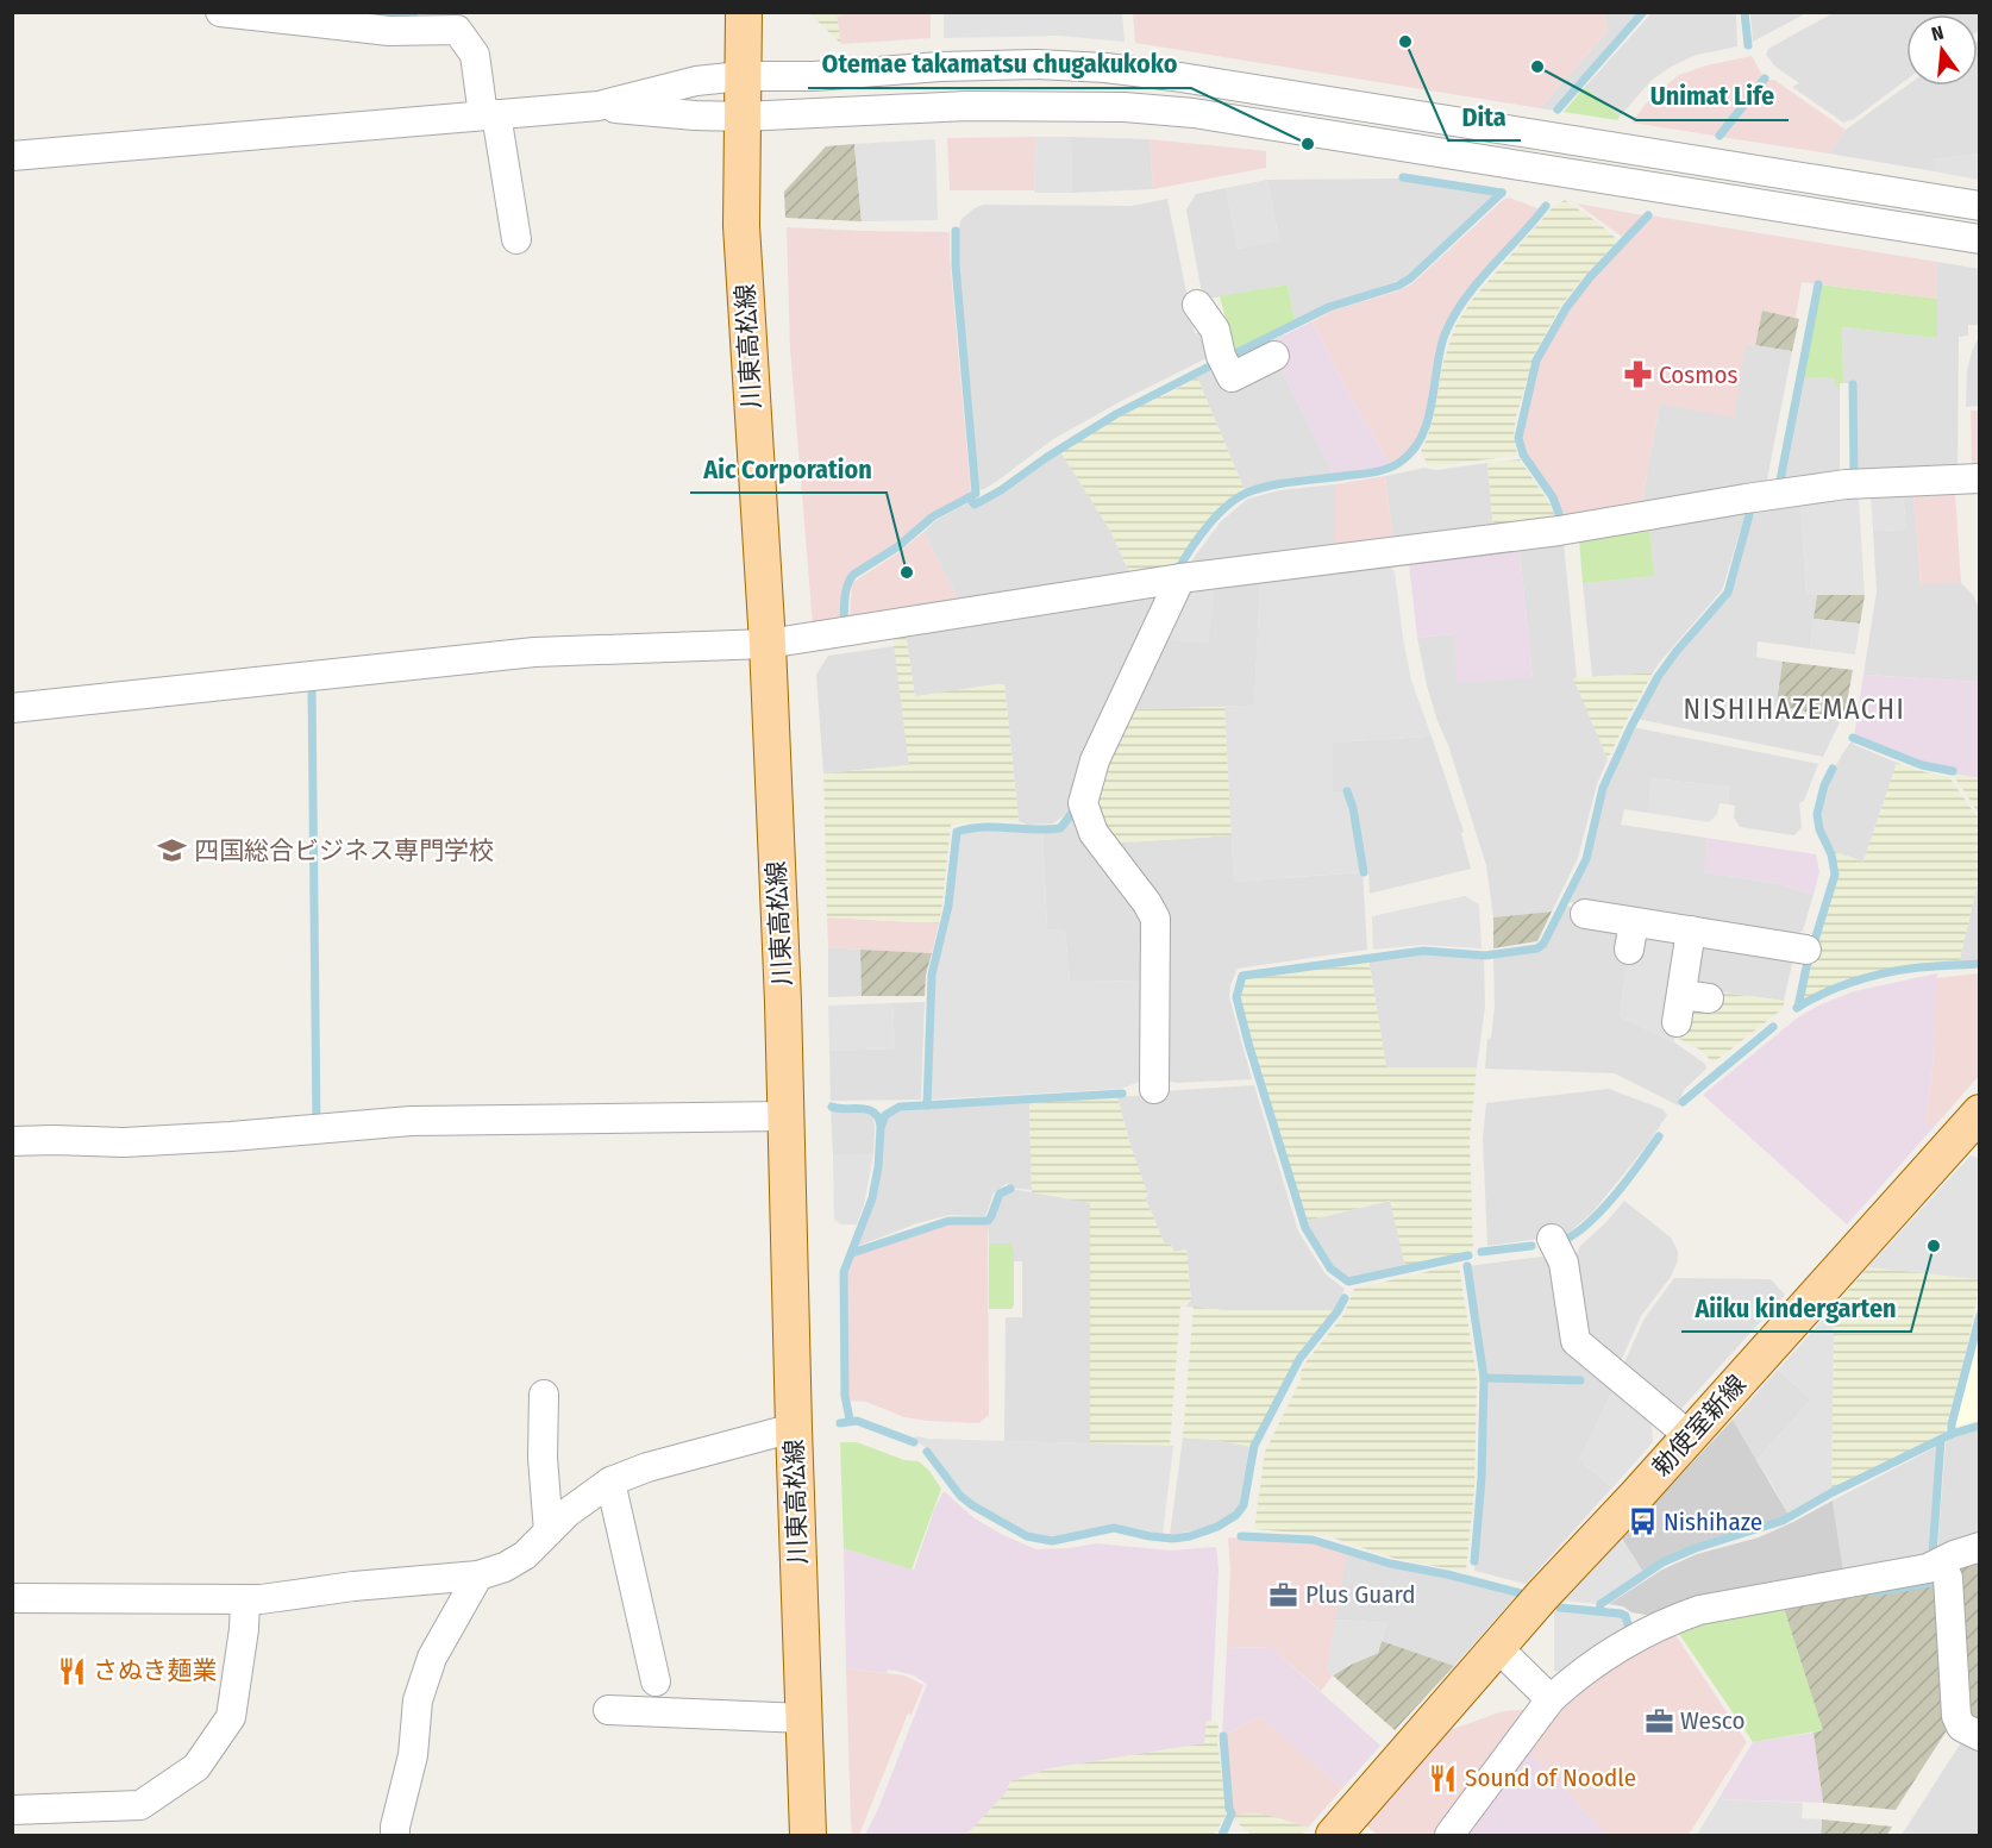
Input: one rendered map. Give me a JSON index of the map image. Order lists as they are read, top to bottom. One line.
{"streets":{"main road":["川東高松線","勅使室新線"]},"districts":["NISHIHAZEMACHI"],"places":{"other":["Dita","Unimat Life","Otemae takamatsu chugakukoko","Aic Corporation","Aiiku kindergarten"],"pharmacy":["Cosmos"],"school or university":["四国総合ビジネス専門学校"],"bus stop":["Nishihaze"],"office":["Plus Guard","Wesco"],"restaurant":["さぬき麺業","Sound of Noodle"]},"north":"top"}
